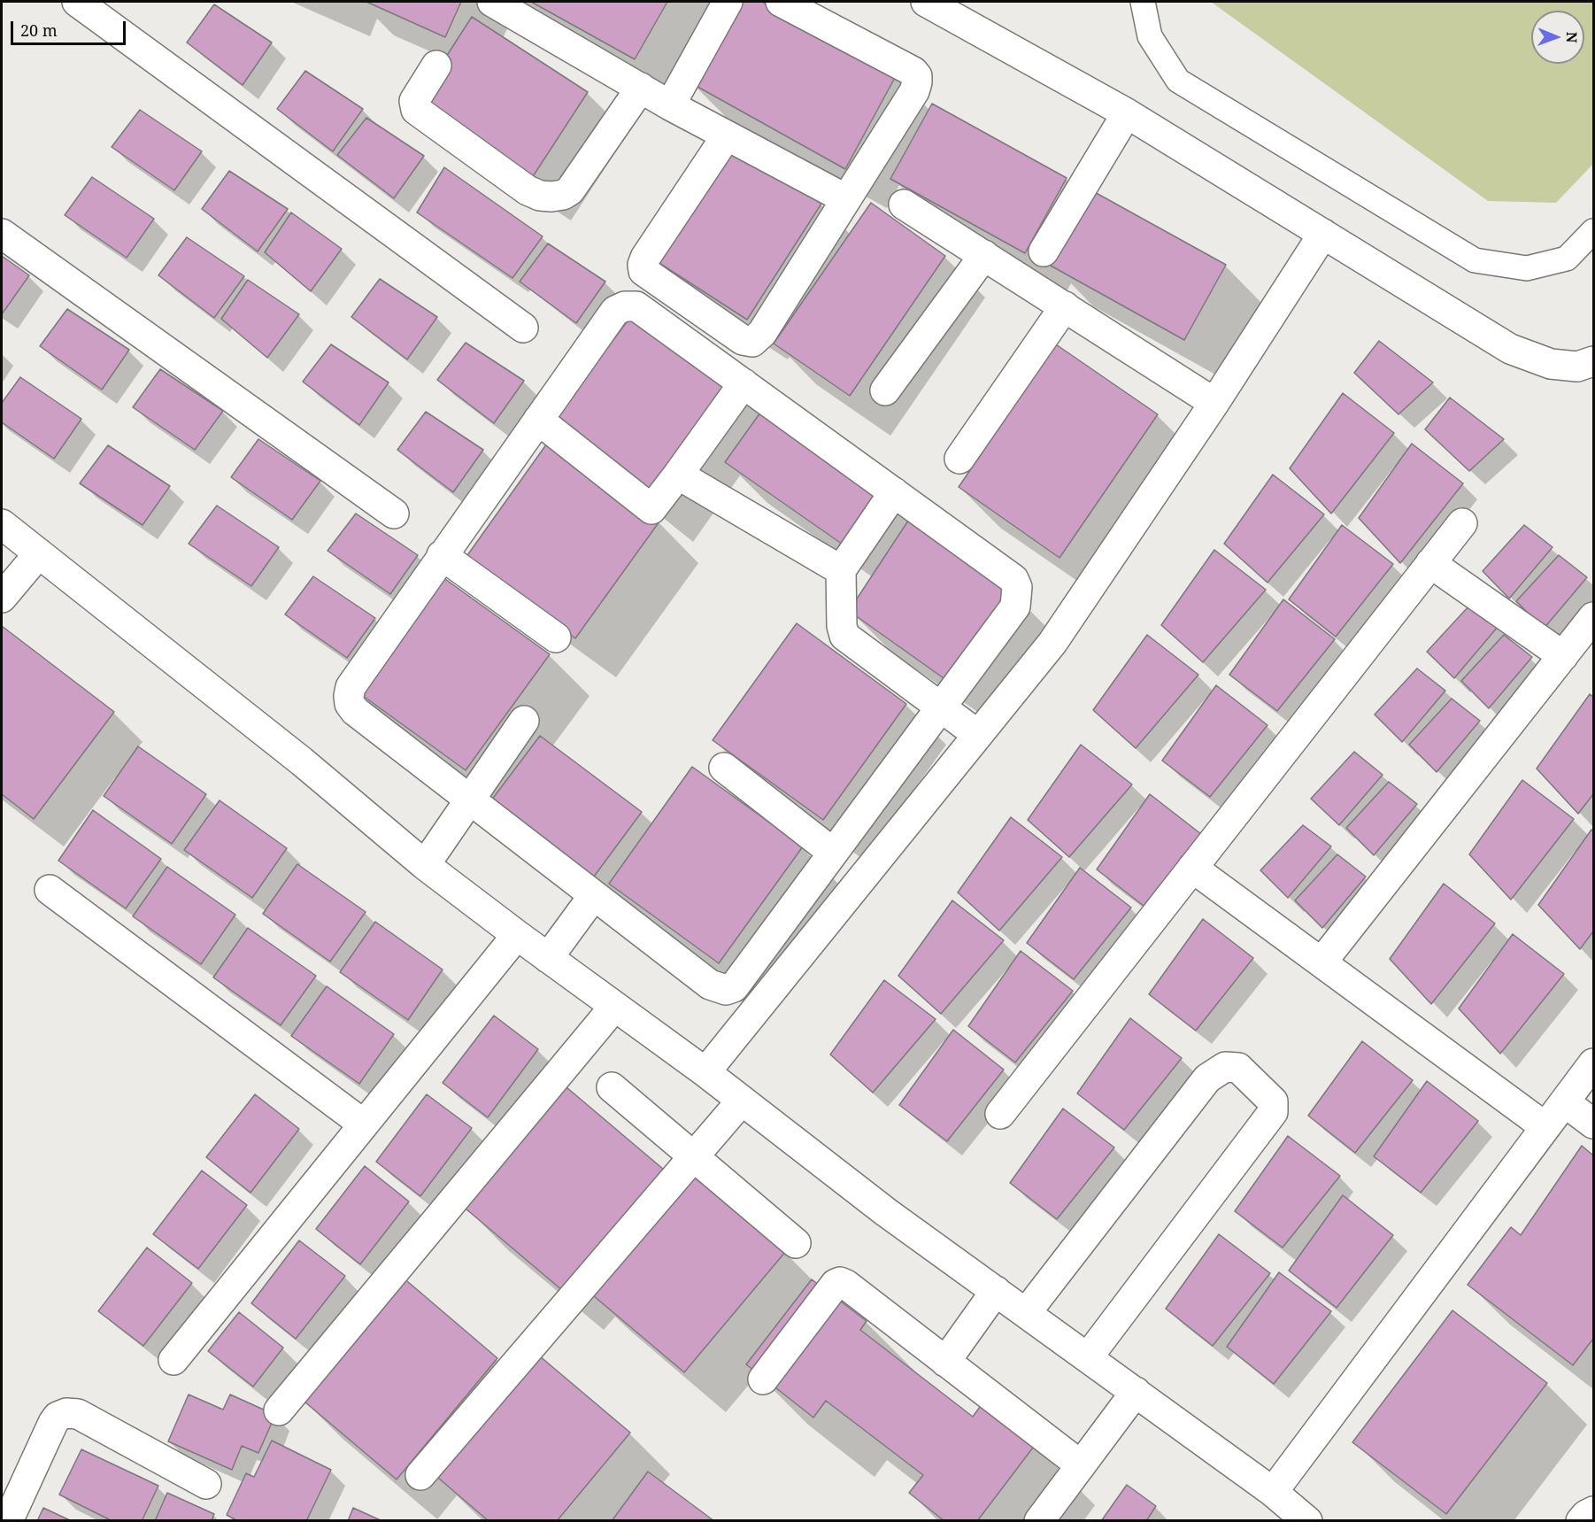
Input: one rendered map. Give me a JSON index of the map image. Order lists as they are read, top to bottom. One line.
{"scale_bar":"20 m","north":"right"}
